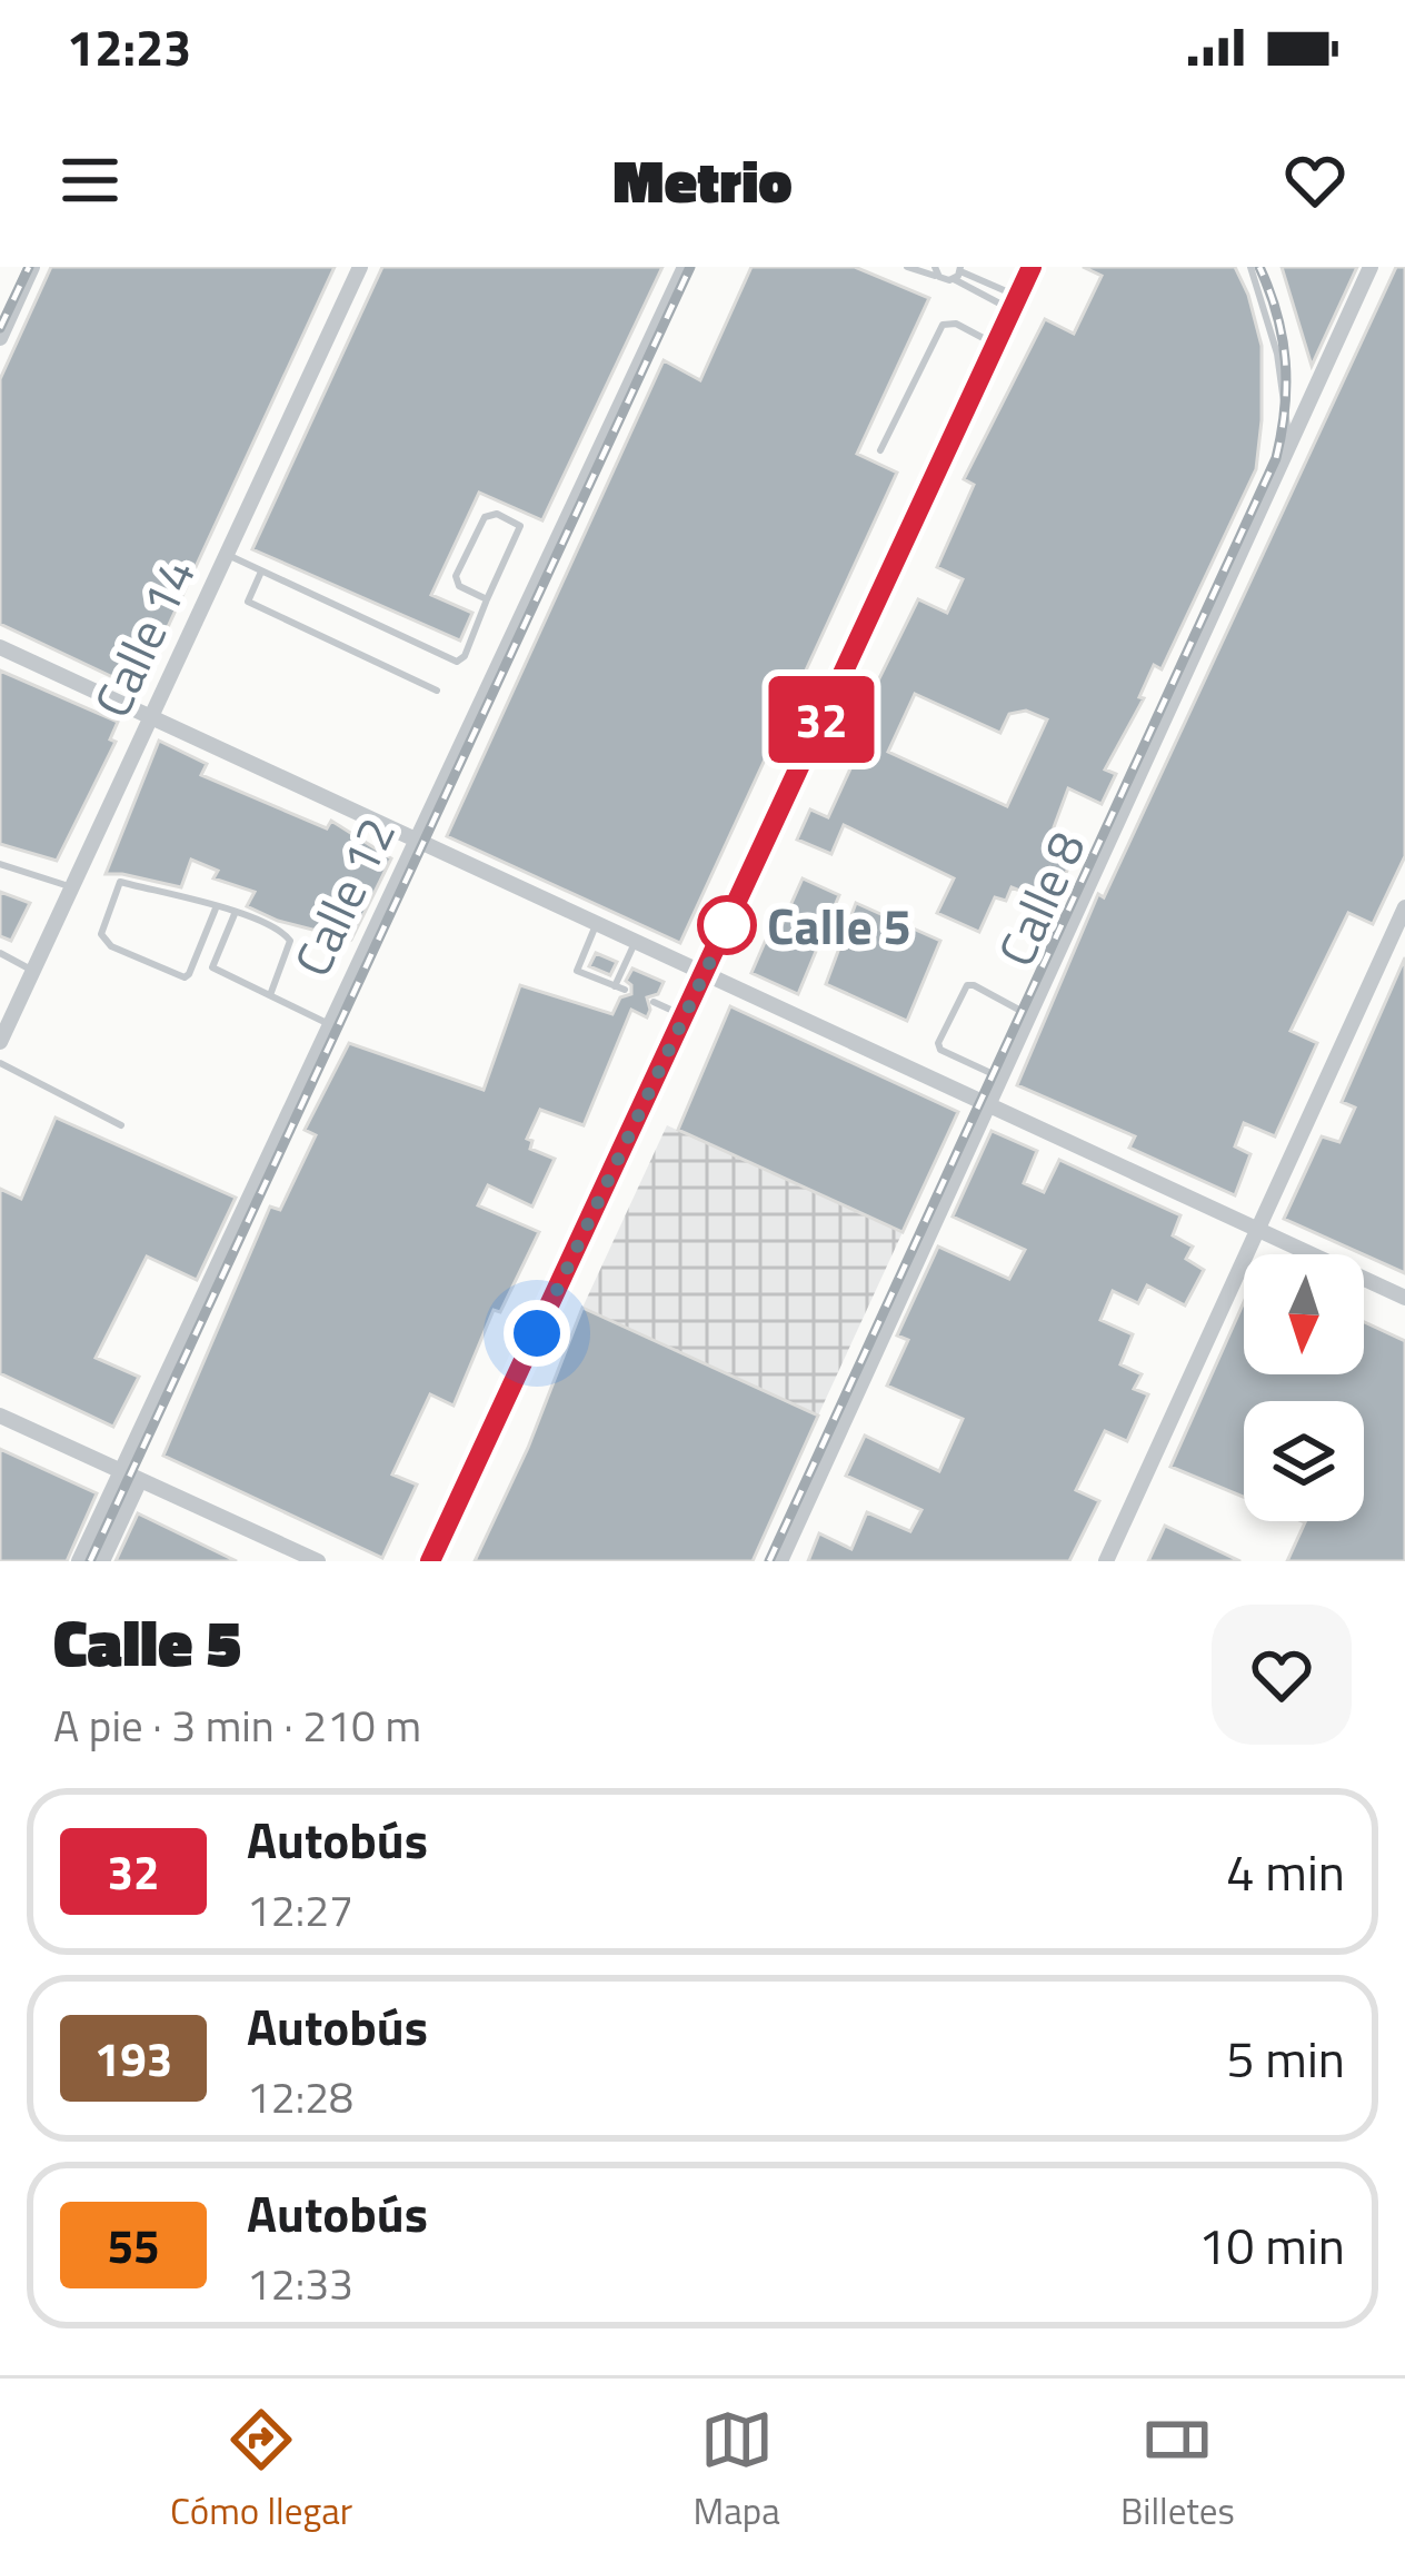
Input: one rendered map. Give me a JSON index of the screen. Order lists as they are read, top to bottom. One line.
{"streets":{"street":["Calle 14","Calle 12","Calle 8"]},"places":["Calle 5"],"lines":["bus line 32"],"north":"bottom","page":{"status":"12:23","header":"Metrio","on_map":"32","heading":["Calle 5","A pie · 3 min · 210 m"],"list":[{"mark":"32","name":"Autobús","note":"12:27","value":"4 min"},{"mark":"193","name":"Autobús","note":"12:28","value":"5 min"},{"mark":"55","name":"Autobús","note":"12:33","value":"10 min"}],"tabs":["Cómo llegar","Mapa","Billetes"]}}
